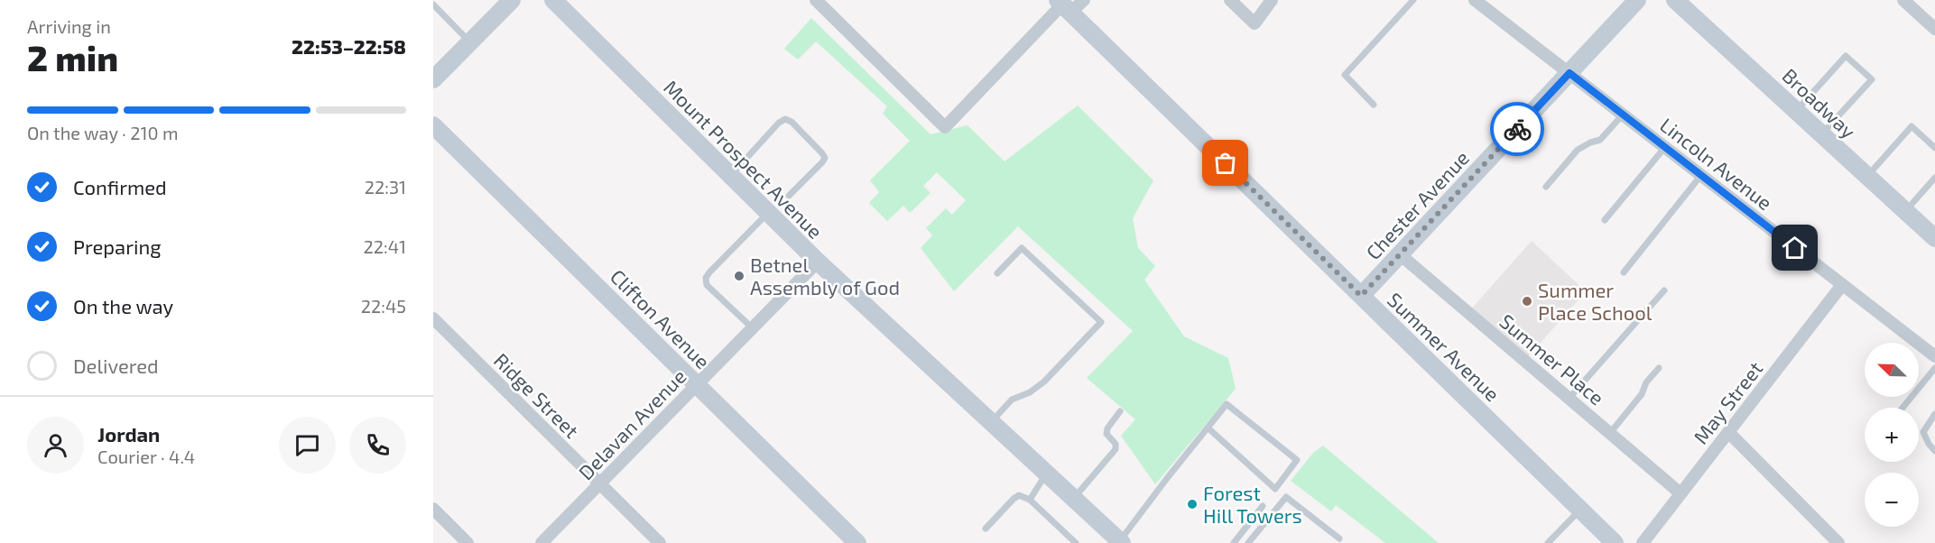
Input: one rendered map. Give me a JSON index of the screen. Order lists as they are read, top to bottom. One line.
{"streets":{"street":["Broadway","Mount Prospect Avenue","Lincoln Avenue","Chester Avenue","Clifton Avenue","Summer Avenue","Summer Place","Ridge Street","May Street","Delavan Avenue"]},"crossings":[["Mount Prospect Avenue","Delavan Avenue"],["Lincoln Avenue","Chester Avenue"],["Lincoln Avenue","May Street"],["Chester Avenue","Summer Avenue"],["Chester Avenue","Summer Place"],["Clifton Avenue","Delavan Avenue"],["Summer Place","May Street"],["Ridge Street","Delavan Avenue"]],"places":["Betnel Assembly of God","Summer Place School","Forest Hill Towers"],"north":"top left","page":{"heading":["2 min","Arriving in","22:53–22:58"],"panel":["Jordan","Courier · 4.4"],"bar":"On the way · 210 m","list":[["Confirmed","22:31"],["Preparing","22:41"],["On the way","22:45"],"Delivered"],"map_buttons":["+","−"]}}
